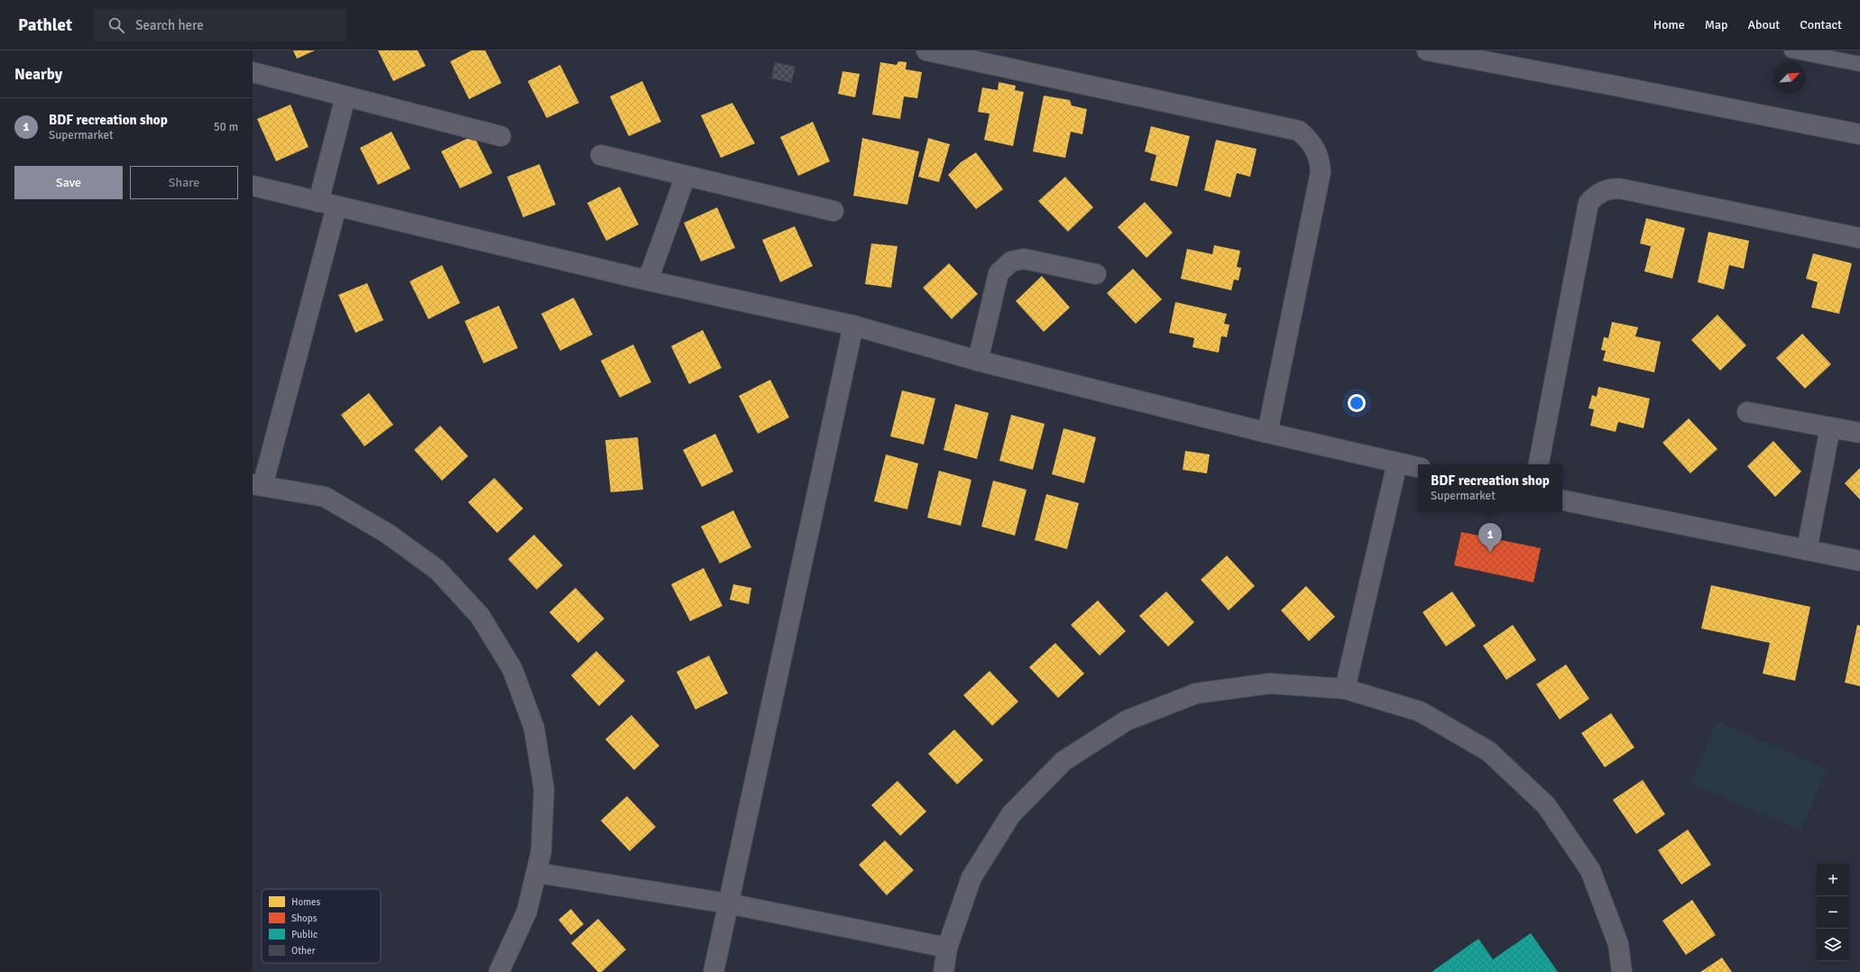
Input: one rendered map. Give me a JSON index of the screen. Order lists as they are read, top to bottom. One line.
{"legend":["Homes","Shops","Public","Other"],"north":"top right","page":{"header":"Pathlet","search":"Search here","nav":["Home","Map","About","Contact"],"heading":"Nearby","list":[{"mark":"1","name":"BDF recreation shop","note":"Supermarket","value":"50 m"}],"buttons":["Save","Share"],"popup":["BDF recreation shop","Supermarket"],"pins":"1","map_buttons":["+","−"]}}
